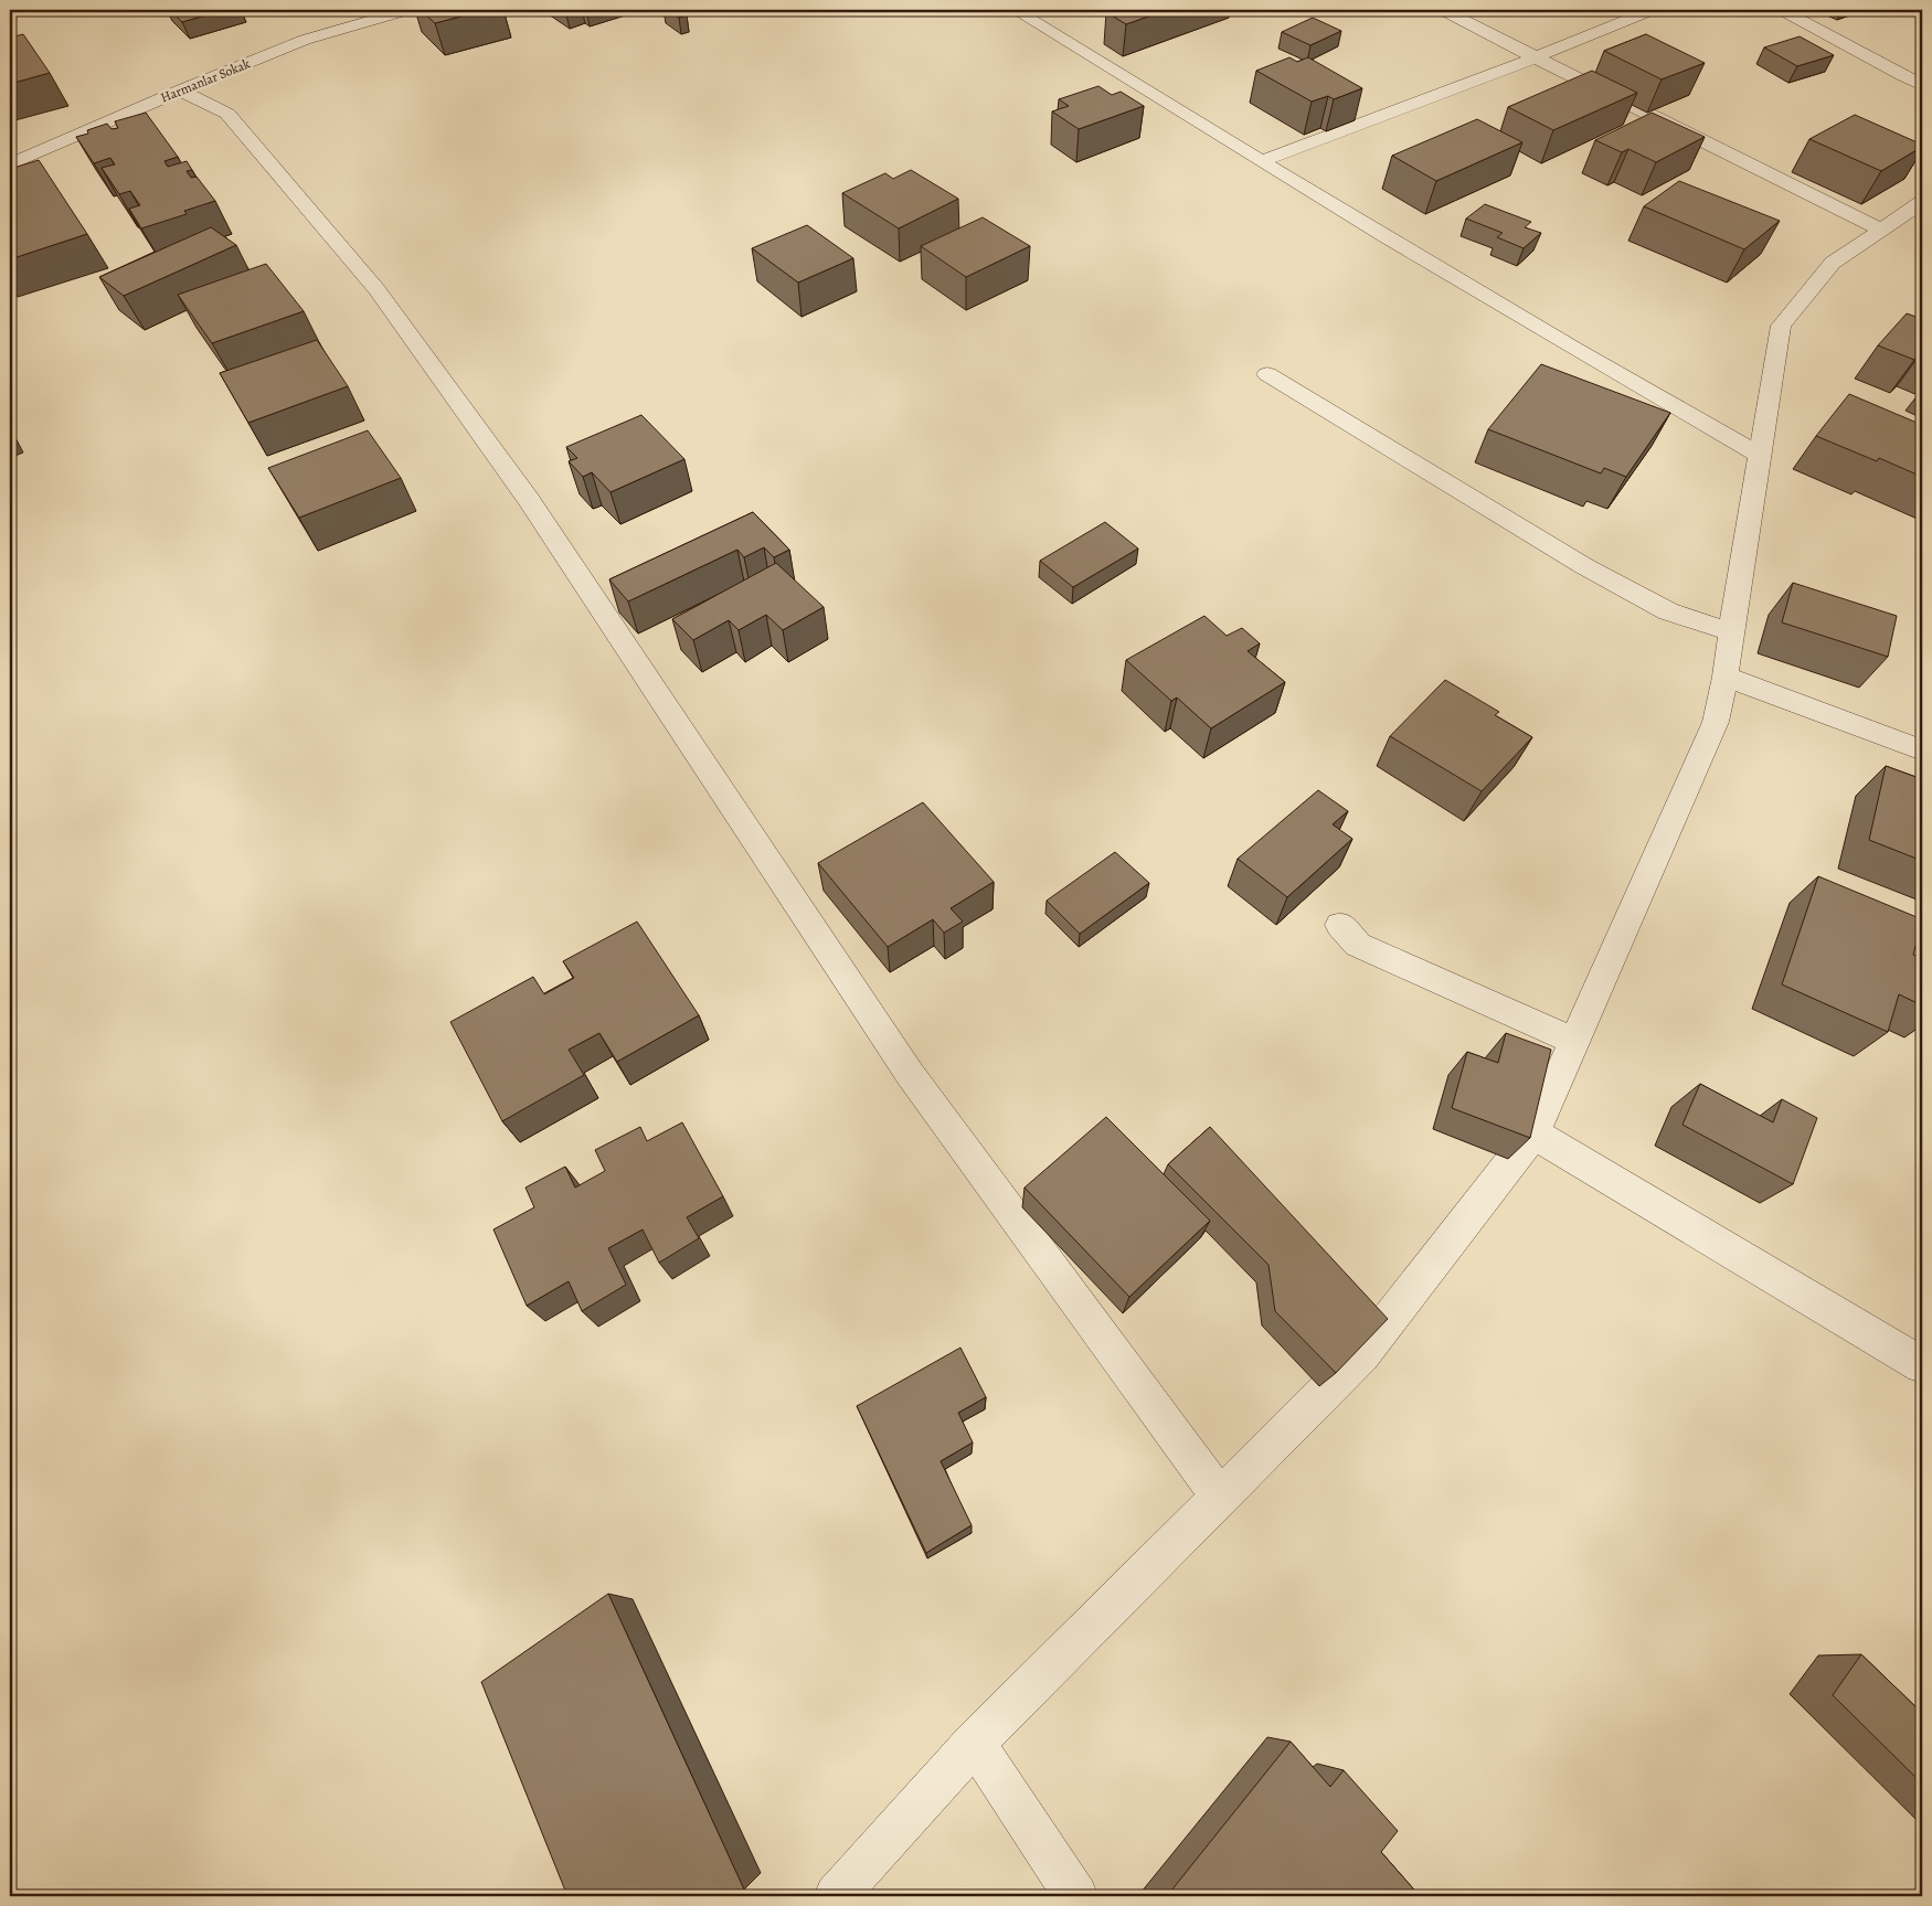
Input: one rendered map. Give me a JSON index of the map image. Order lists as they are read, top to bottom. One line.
{"streets":{"street":["Harmanlar Sokak"]}}
